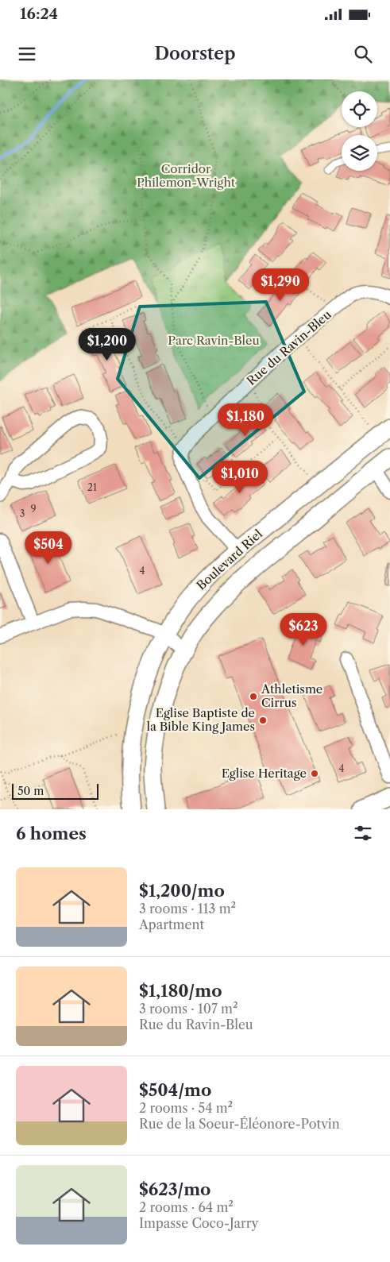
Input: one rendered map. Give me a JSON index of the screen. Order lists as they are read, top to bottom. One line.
{"streets":{"street":["Rue du Ravin-Bleu","Boulevard Riel"]},"parks":["Corridor Philemon-Wright","Parc Ravin-Bleu"],"places":["Athletisme Cirrus","Eglise Baptiste de la Bible King James","Eglise Heritage"],"house_numbers":["21","9","3","4","4"],"scale_bar":"50 m","page":{"status":"16:24","header":"Doorstep","price":["$1,290","$1,200","$1,180","$1,010","$504","$623"],"scale":"50 m","heading":"6 homes","list":[{"name":"$1,200/mo","note":"3 rooms · 113 m² · Apartment"},{"name":"$1,180/mo","note":"3 rooms · 107 m² · Rue du Ravin-Bleu"},{"name":"$504/mo","note":"2 rooms · 54 m² · Rue de la Soeur-Éléonore-Potvin"},{"name":"$623/mo","note":"2 rooms · 64 m² · Impasse Coco-Jarry"}]}}
